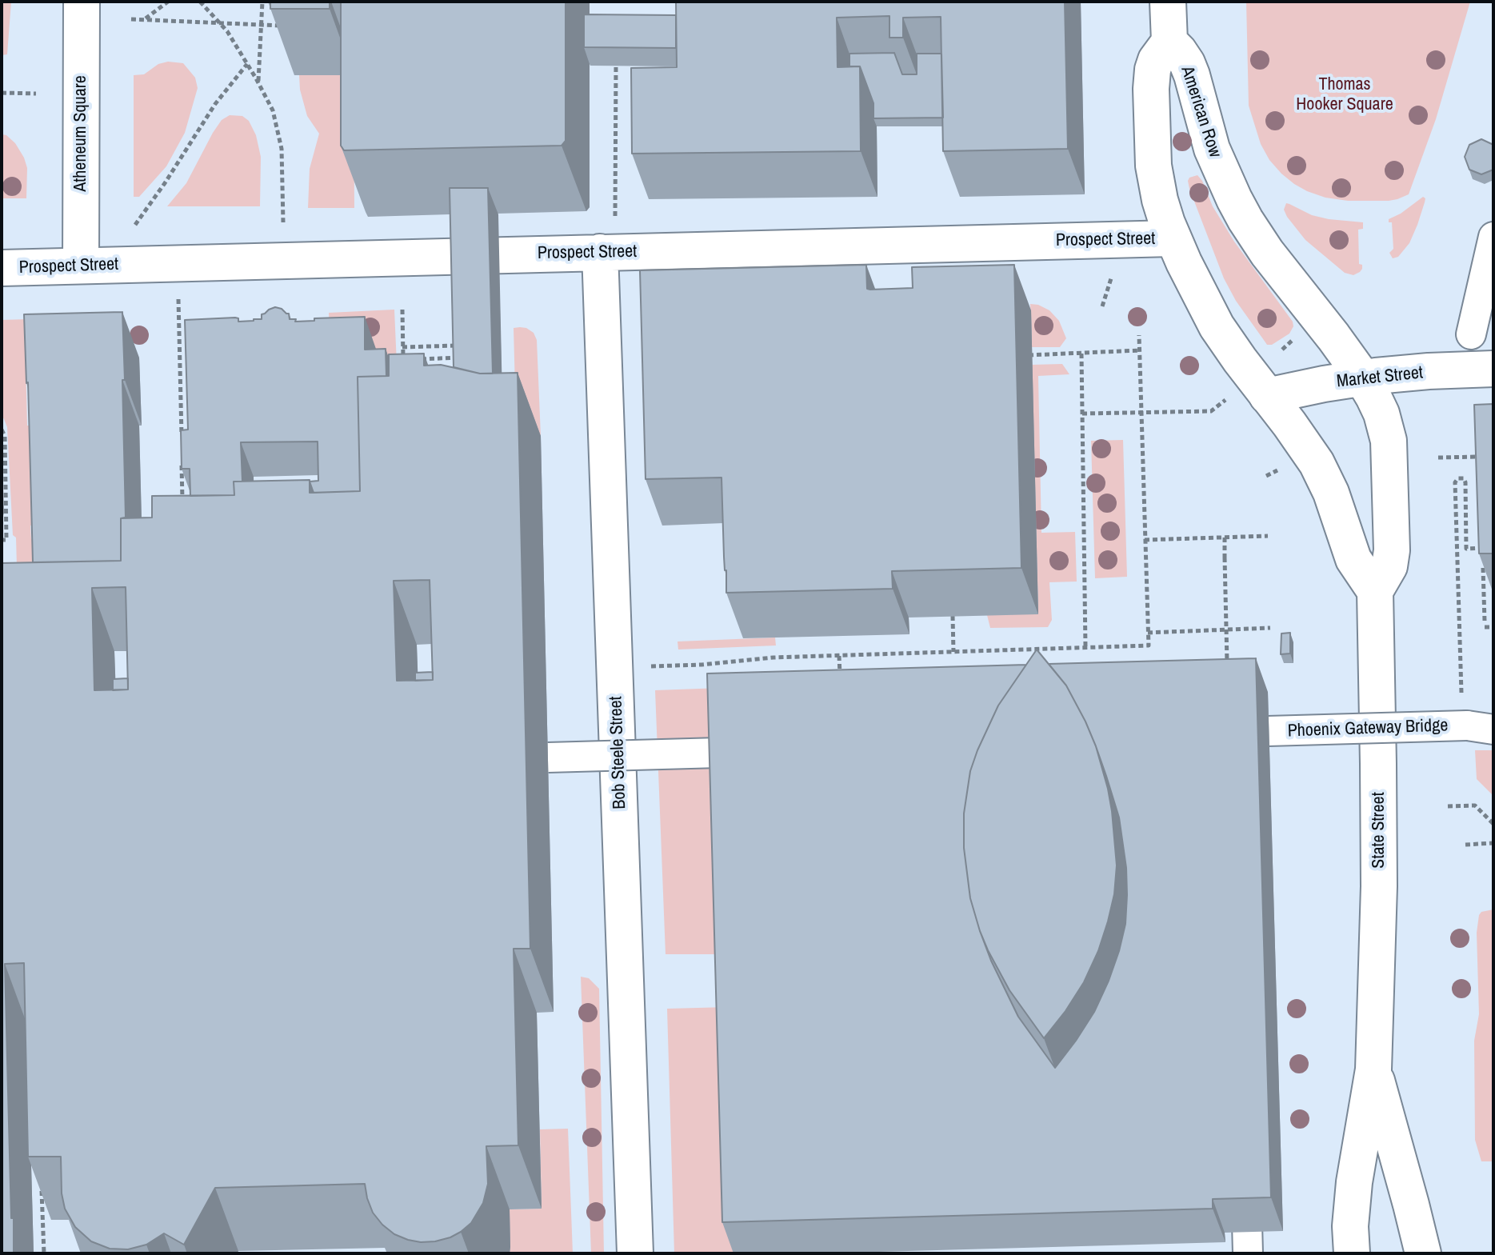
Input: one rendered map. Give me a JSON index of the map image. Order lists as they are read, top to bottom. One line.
{"streets":{"street":["American Row","Atheneum Square","Prospect Street","Market Street","Phoenix Gateway Bridge","Bob Steele Street","State Street"]},"crossings":[["American Row","Prospect Street"],["American Row","Market Street"],["American Row","State Street"],["Atheneum Square","Prospect Street"],["Prospect Street","Bob Steele Street"],["Market Street","State Street"]],"parks":["Thomas Hooker Square"]}
